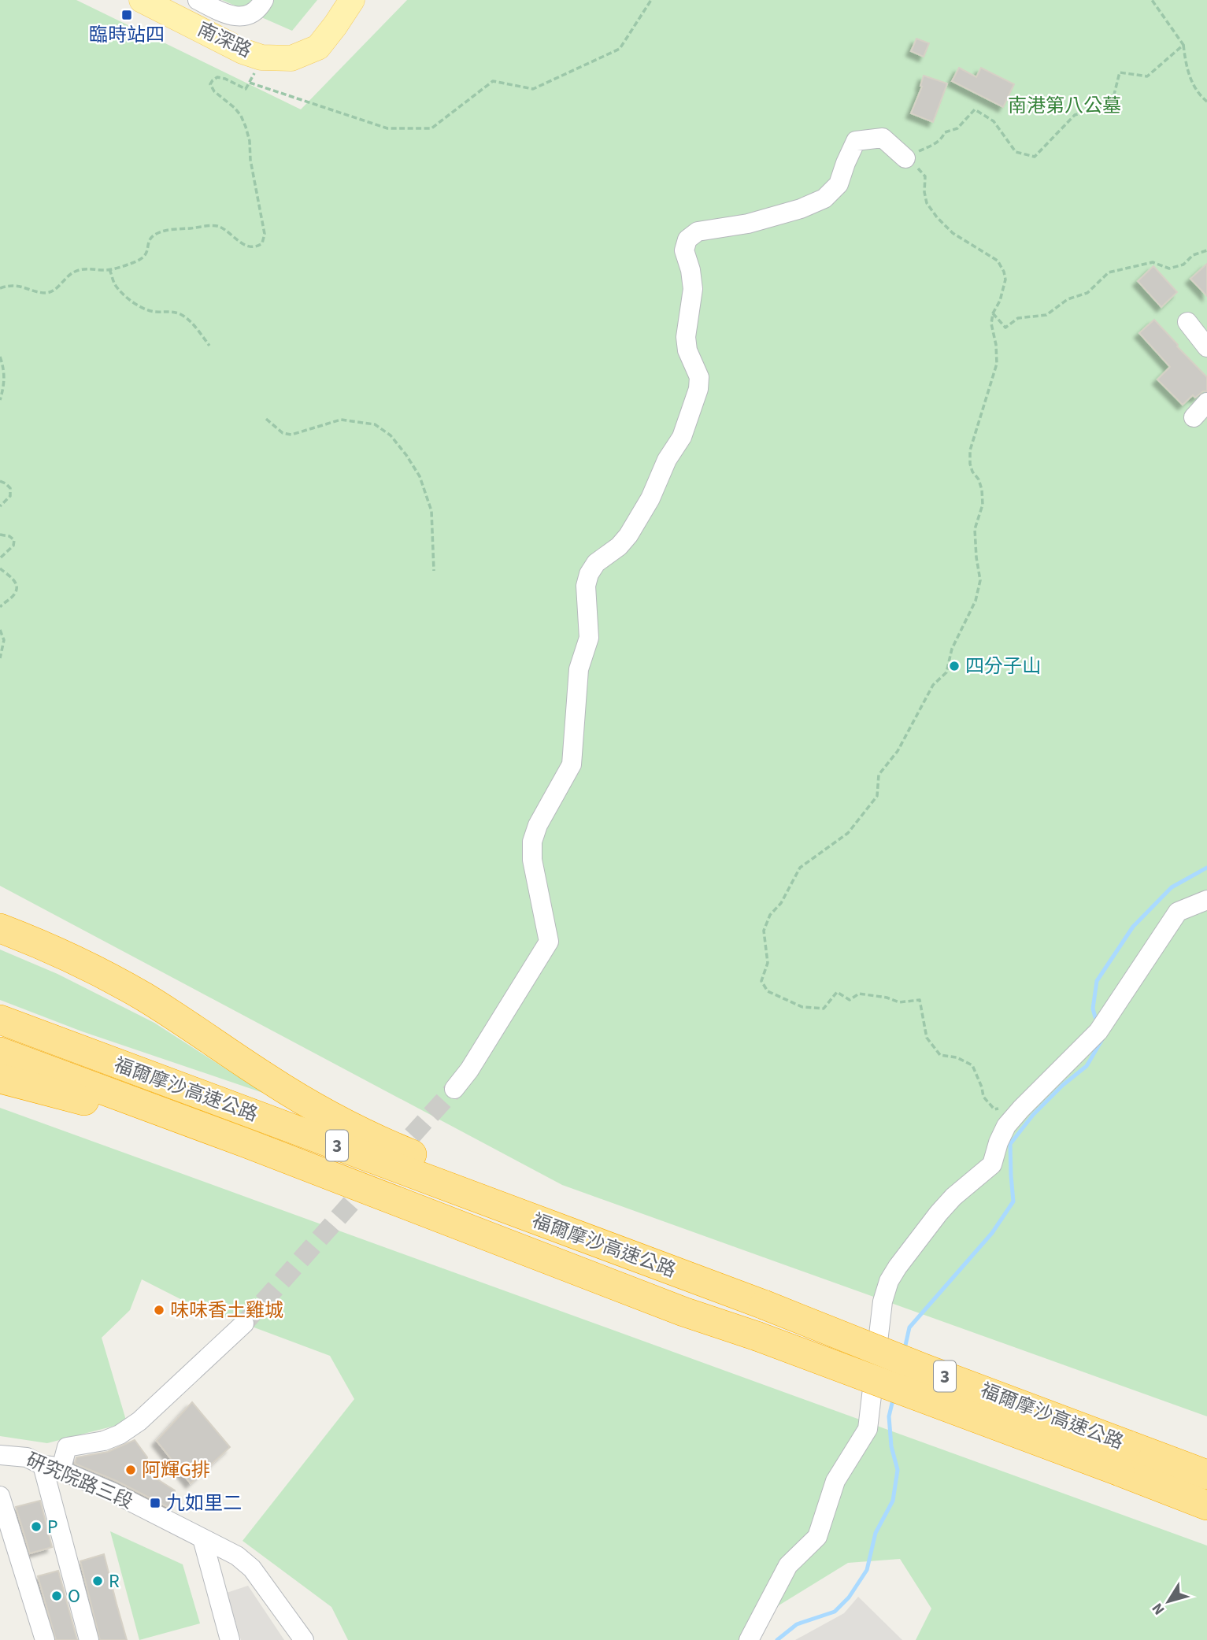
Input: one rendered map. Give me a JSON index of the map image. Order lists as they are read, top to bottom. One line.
{"streets":{"highway":["福爾摩沙高速公路","3"],"main road":["南深路"],"street":["研究院路三段"]},"parks":["南港第八公墓"],"places":{"transit":["臨時站四","九如里二"],"other":["四分子山","味味香土雞城","阿輝G排","P","R","O"]},"north":"bottom left"}
